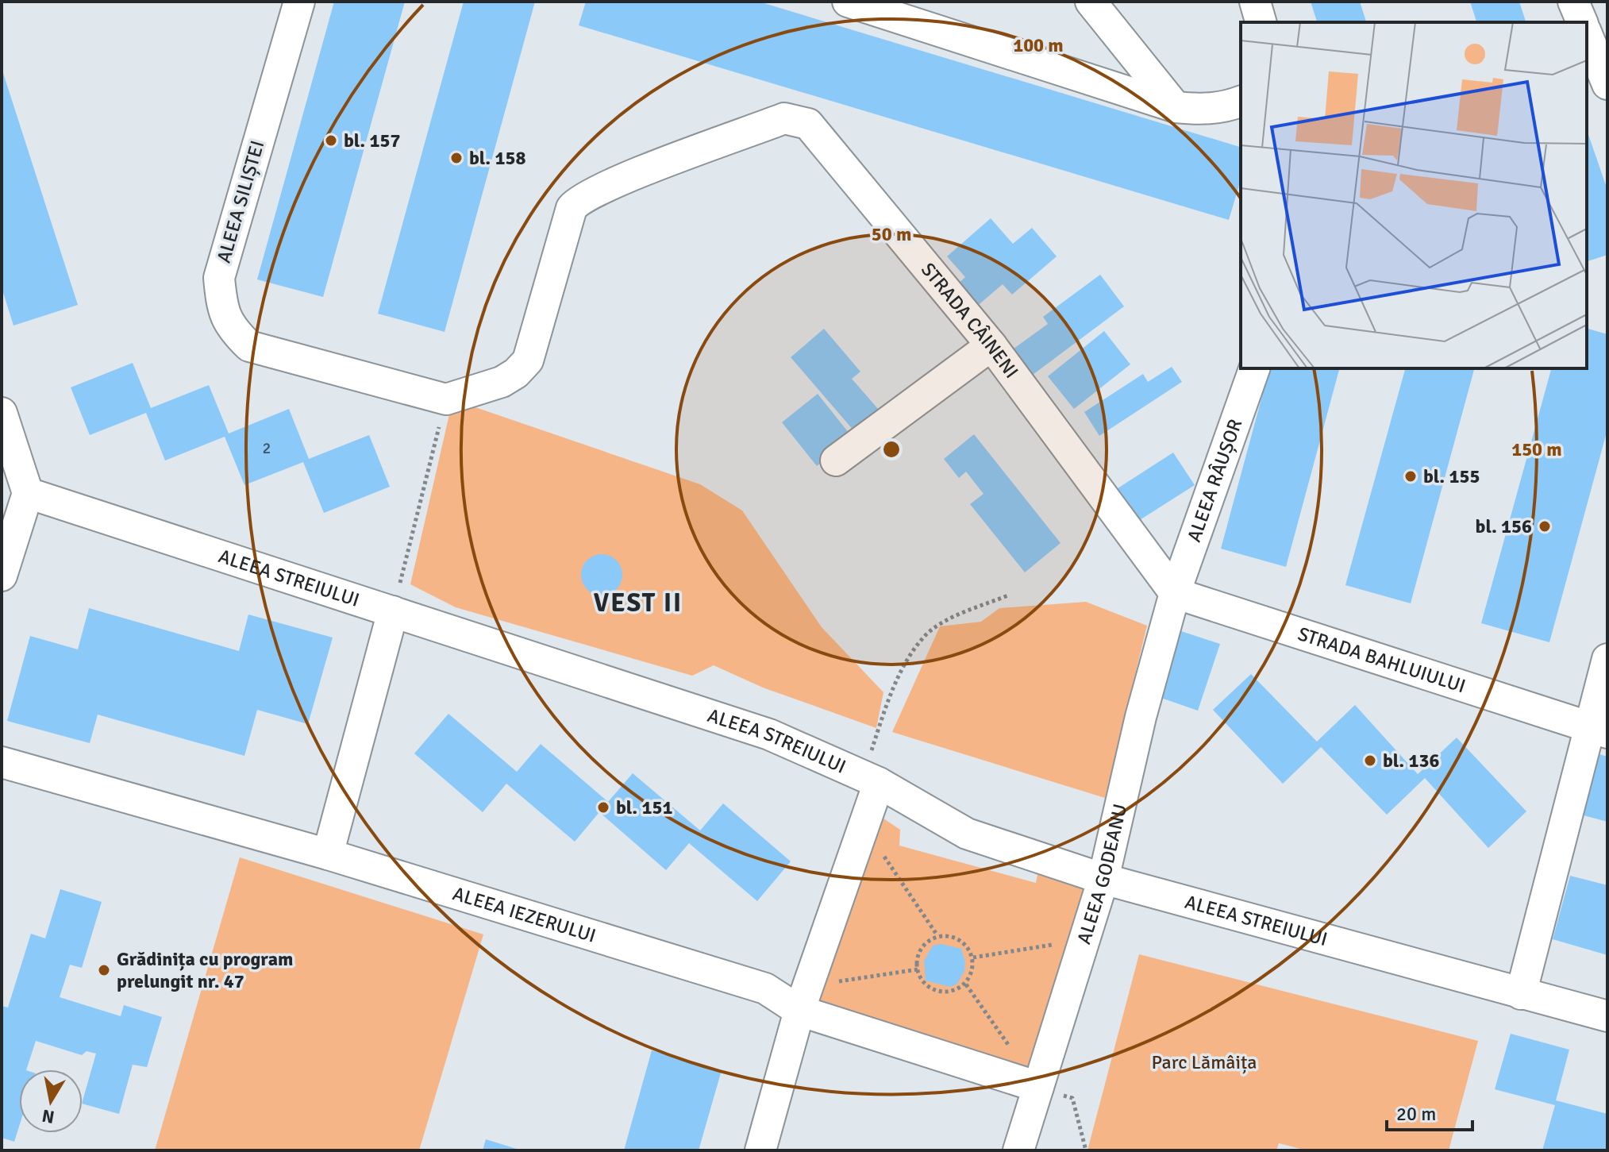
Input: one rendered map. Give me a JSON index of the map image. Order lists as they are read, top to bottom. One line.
{"streets":{"street":["ALEEA SILIȘTEI","STRADA CÂINENI","ALEEA RÂUȘOR","ALEEA STREIULUI","STRADA BAHLUIULUI","ALEEA GODEANU","ALEEA IEZERULUI"]},"crossings":[["ALEEA SILIȘTEI","STRADA CÂINENI"],["STRADA CÂINENI","ALEEA RÂUȘOR"],["STRADA CÂINENI","STRADA BAHLUIULUI"],["STRADA CÂINENI","ALEEA GODEANU"],["ALEEA RÂUȘOR","STRADA BAHLUIULUI"],["ALEEA RÂUȘOR","ALEEA GODEANU"],["ALEEA STREIULUI","ALEEA GODEANU"],["STRADA BAHLUIULUI","ALEEA GODEANU"],["ALEEA GODEANU","ALEEA IEZERULUI"]],"districts":["VEST II"],"parks":["Parc Lămâița"],"places":["bl. 157","bl. 158","bl. 155","bl. 156","bl. 136","bl. 151","Grădinița cu program prelungit nr. 47"],"house_numbers":["2"],"scale_bar":"20 m","north":"bottom","rings":["100 m","50 m","150 m"]}
